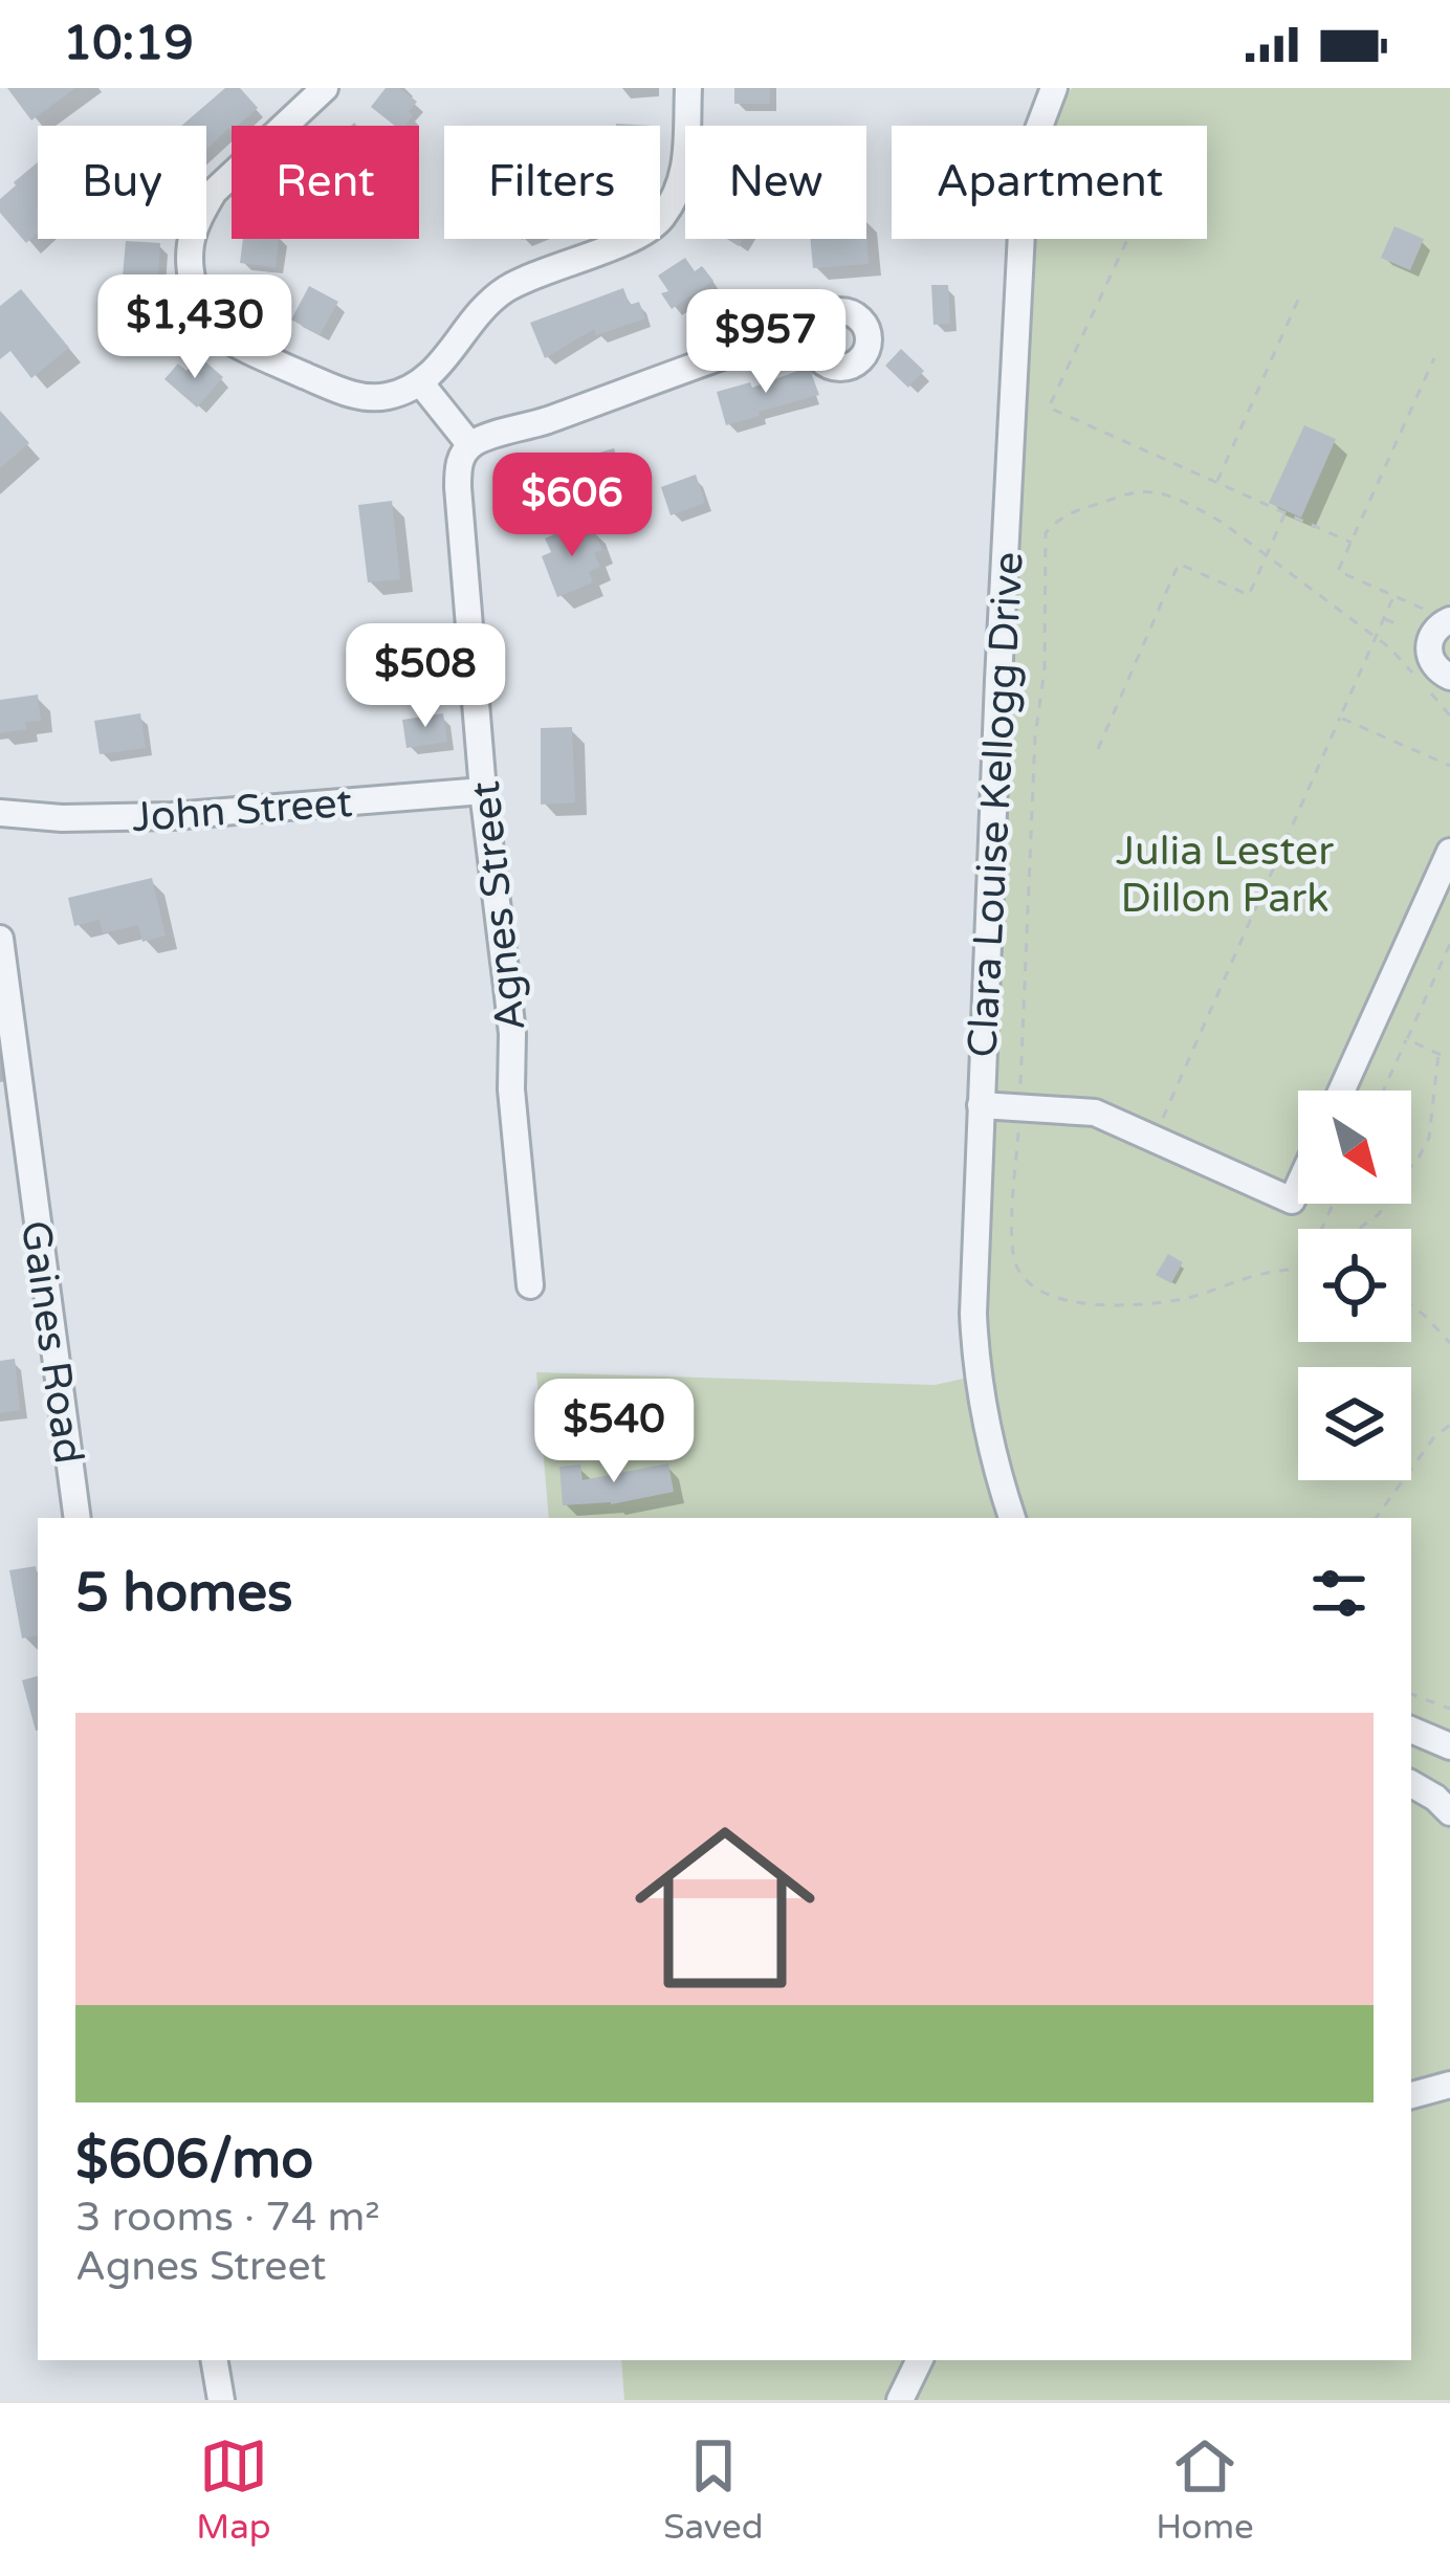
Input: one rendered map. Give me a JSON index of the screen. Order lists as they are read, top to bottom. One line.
{"streets":{"street":["Clara Louise Kellogg Drive","John Street","Agnes Street","Gaines Road"]},"crossings":[["John Street","Agnes Street"]],"parks":["Julia Lester Dillon Park"],"north":"bottom right","page":{"status":"10:19","chip":["Buy","Rent","Filters","New","Apartment"],"price":["$1,430","$957","$606","$508","$540"],"heading":"5 homes","list":[{"name":"$606/mo","note":"3 rooms · 74 m² · Agnes Street"}],"tabs":["Map","Saved","Home"]}}
